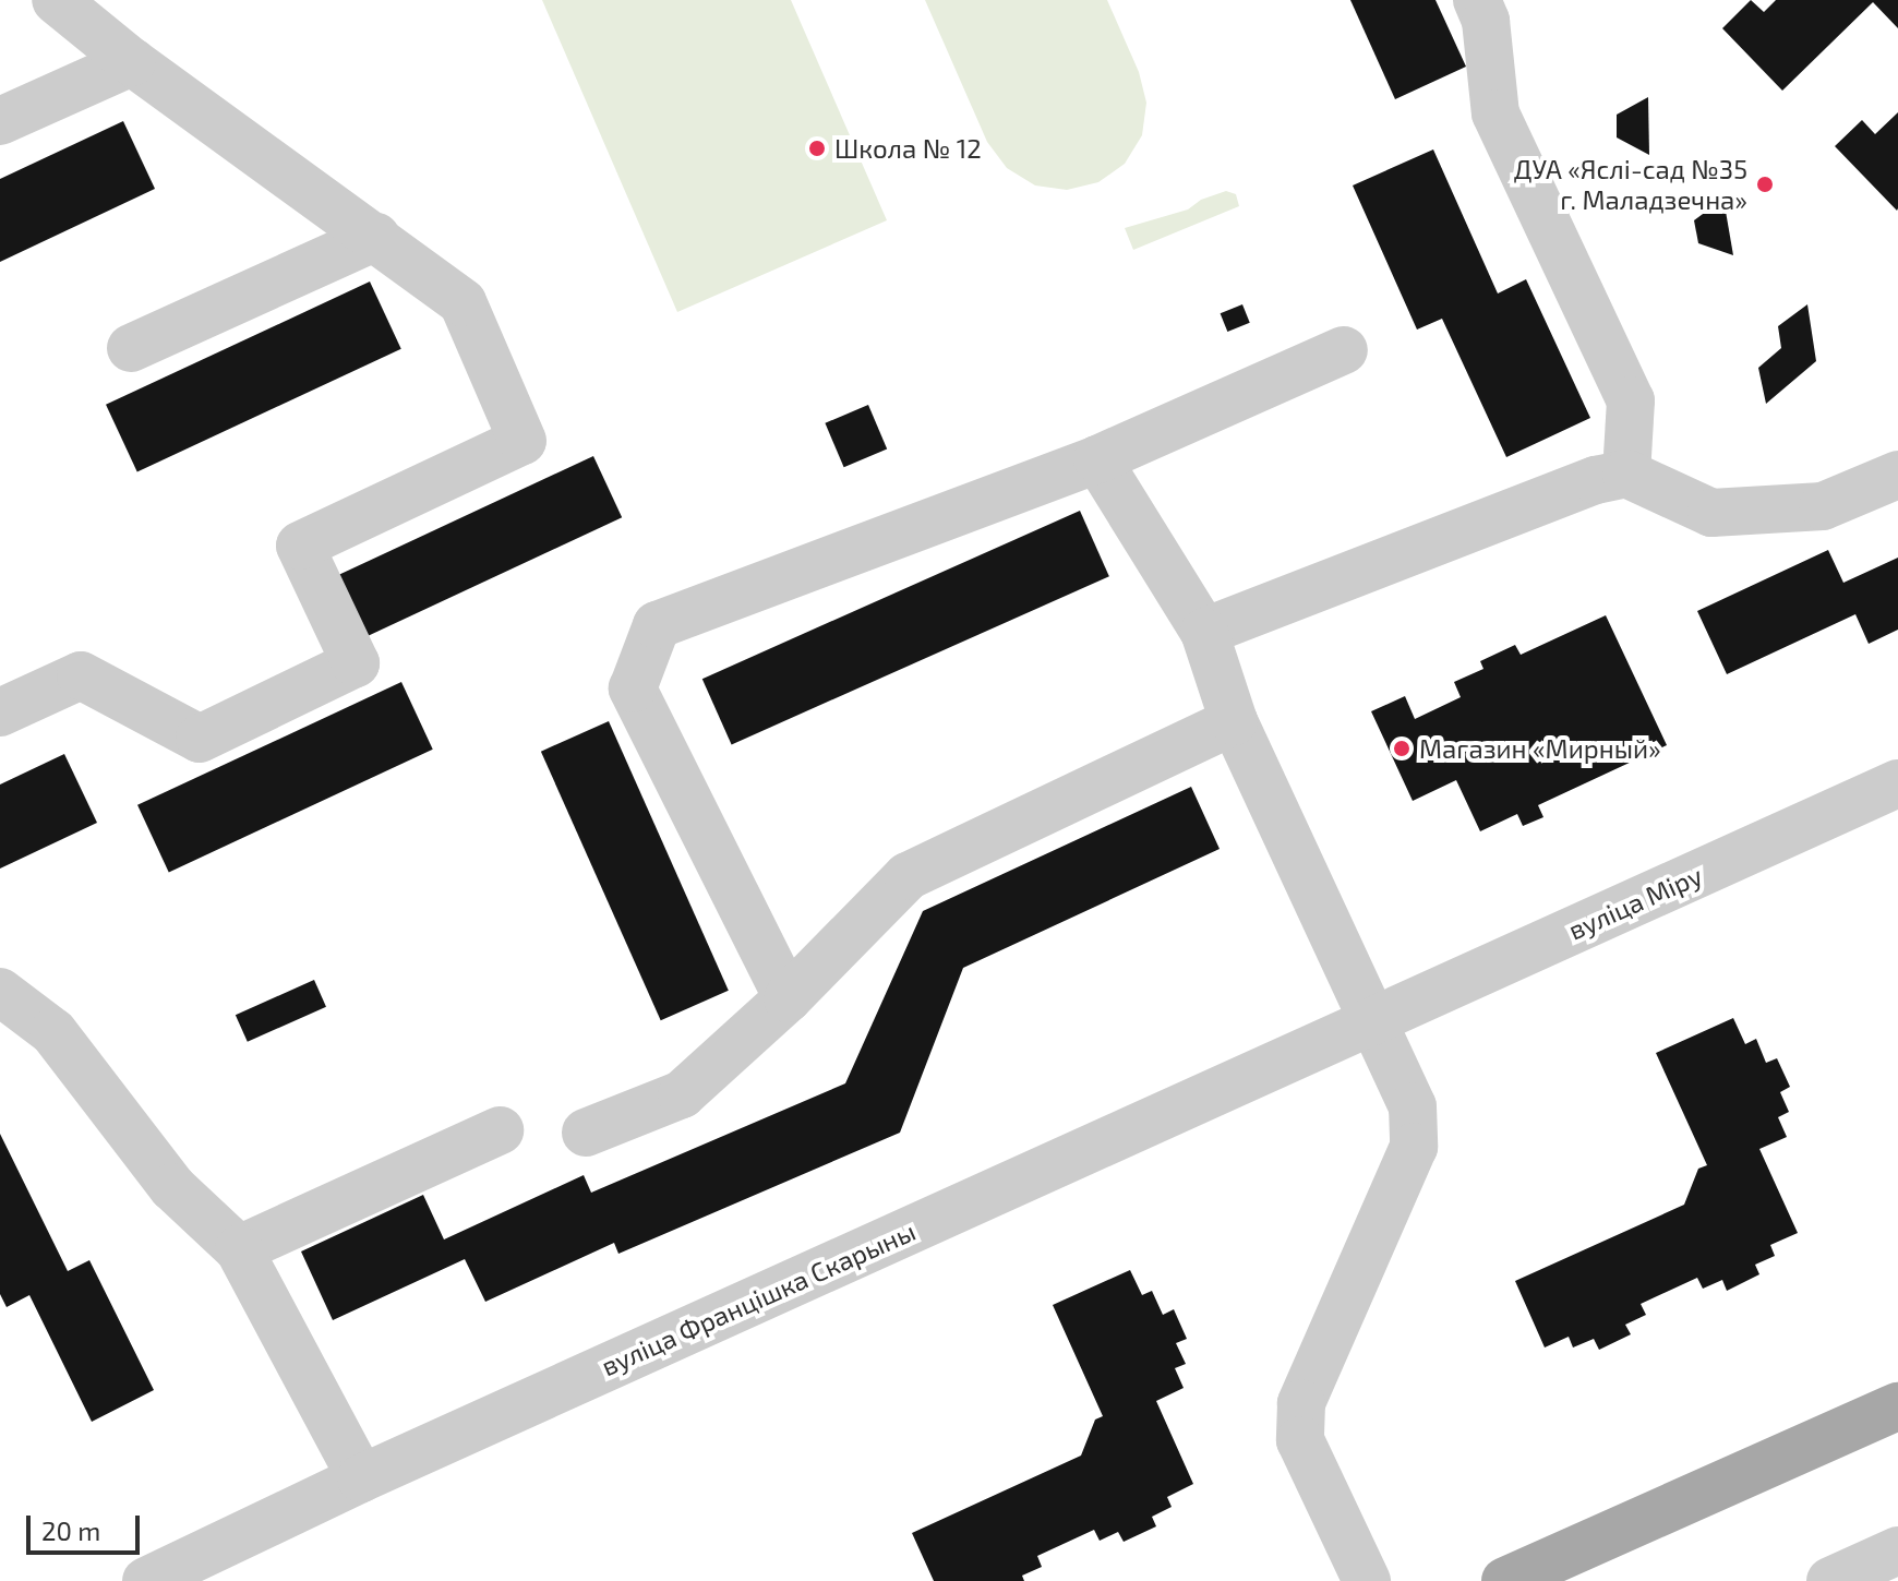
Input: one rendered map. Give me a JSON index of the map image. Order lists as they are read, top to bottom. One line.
{"streets":{"street":["вуліца Міру","вуліца Францішка Скарыны"]},"crossings":[["вуліца Міру","вуліца Францішка Скарыны"]],"places":["Школа № 12","ДУА «Яслі-сад №35 г. Маладзечна»","Магазин «Мирный»"],"scale_bar":"20 m"}
